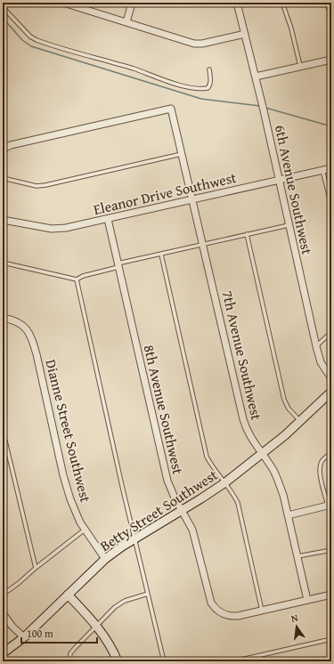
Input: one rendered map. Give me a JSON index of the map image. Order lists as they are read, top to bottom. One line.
{"streets":{"street":["6th Avenue Southwest","Eleanor Drive Southwest","7th Avenue Southwest","8th Avenue Southwest","Dianne Street Southwest","Betty Street Southwest"]},"crossings":[["6th Avenue Southwest","Eleanor Drive Southwest"],["Eleanor Drive Southwest","7th Avenue Southwest"],["Eleanor Drive Southwest","8th Avenue Southwest"],["7th Avenue Southwest","Betty Street Southwest"],["8th Avenue Southwest","Betty Street Southwest"],["Dianne Street Southwest","Betty Street Southwest"]],"scale_bar":"100 m","north":"top"}
